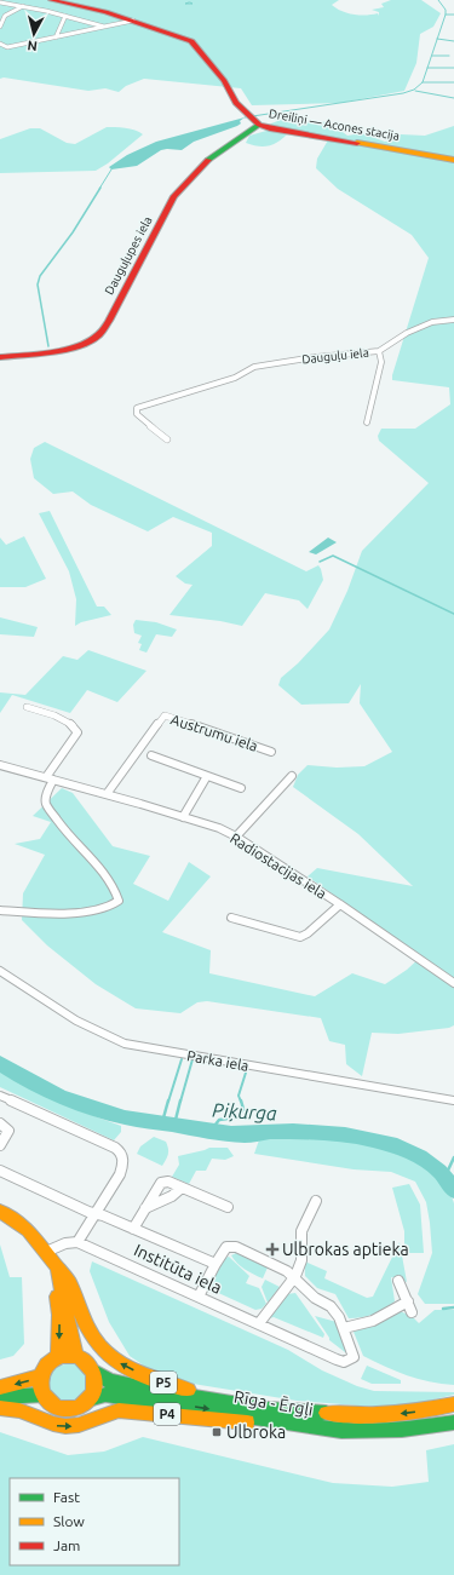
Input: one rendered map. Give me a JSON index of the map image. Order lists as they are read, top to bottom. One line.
{"streets":{"street":["Dreiliņi — Acones stacija","Dauguļupes iela","Dauguļu iela","Austrumu iela","Radiostacijas iela","Parka iela","Institūta iela","P5","Rīga - Ērgļi","P4"]},"crossings":[["Dreiliņi — Acones stacija","Dauguļupes iela"],["Austrumu iela","Radiostacijas iela"],["P5","Rīga - Ērgļi"],["Rīga - Ērgļi","P4"]],"water":["Piķurga"],"places":{"health":["Ulbrokas aptieka"],"transit":["Ulbroka"]},"legend":["Fast","Slow","Jam"],"north":"bottom"}
